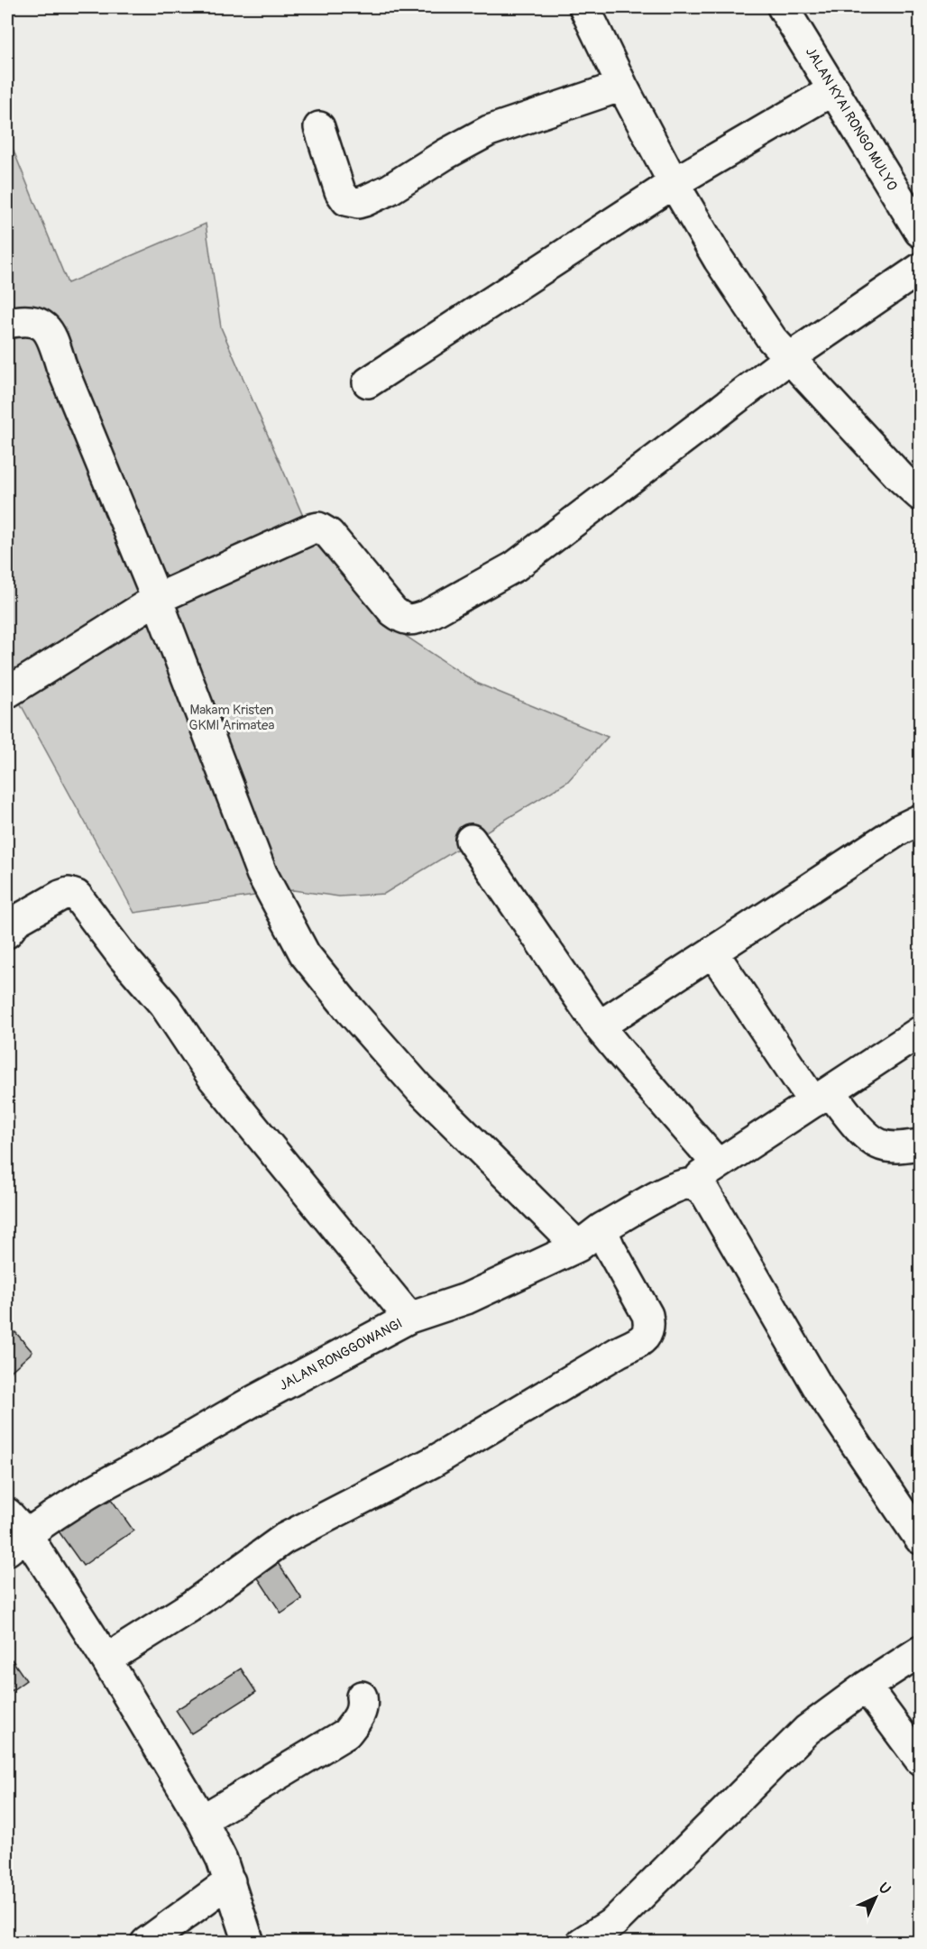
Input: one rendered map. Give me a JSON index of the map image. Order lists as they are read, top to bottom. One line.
{"streets":{"street":["JALAN KYAI RONGO MULYO","JALAN RONGGOWANGI"]},"parks":["Makam Kristen GKMI Arimatea"],"north":"top right"}
